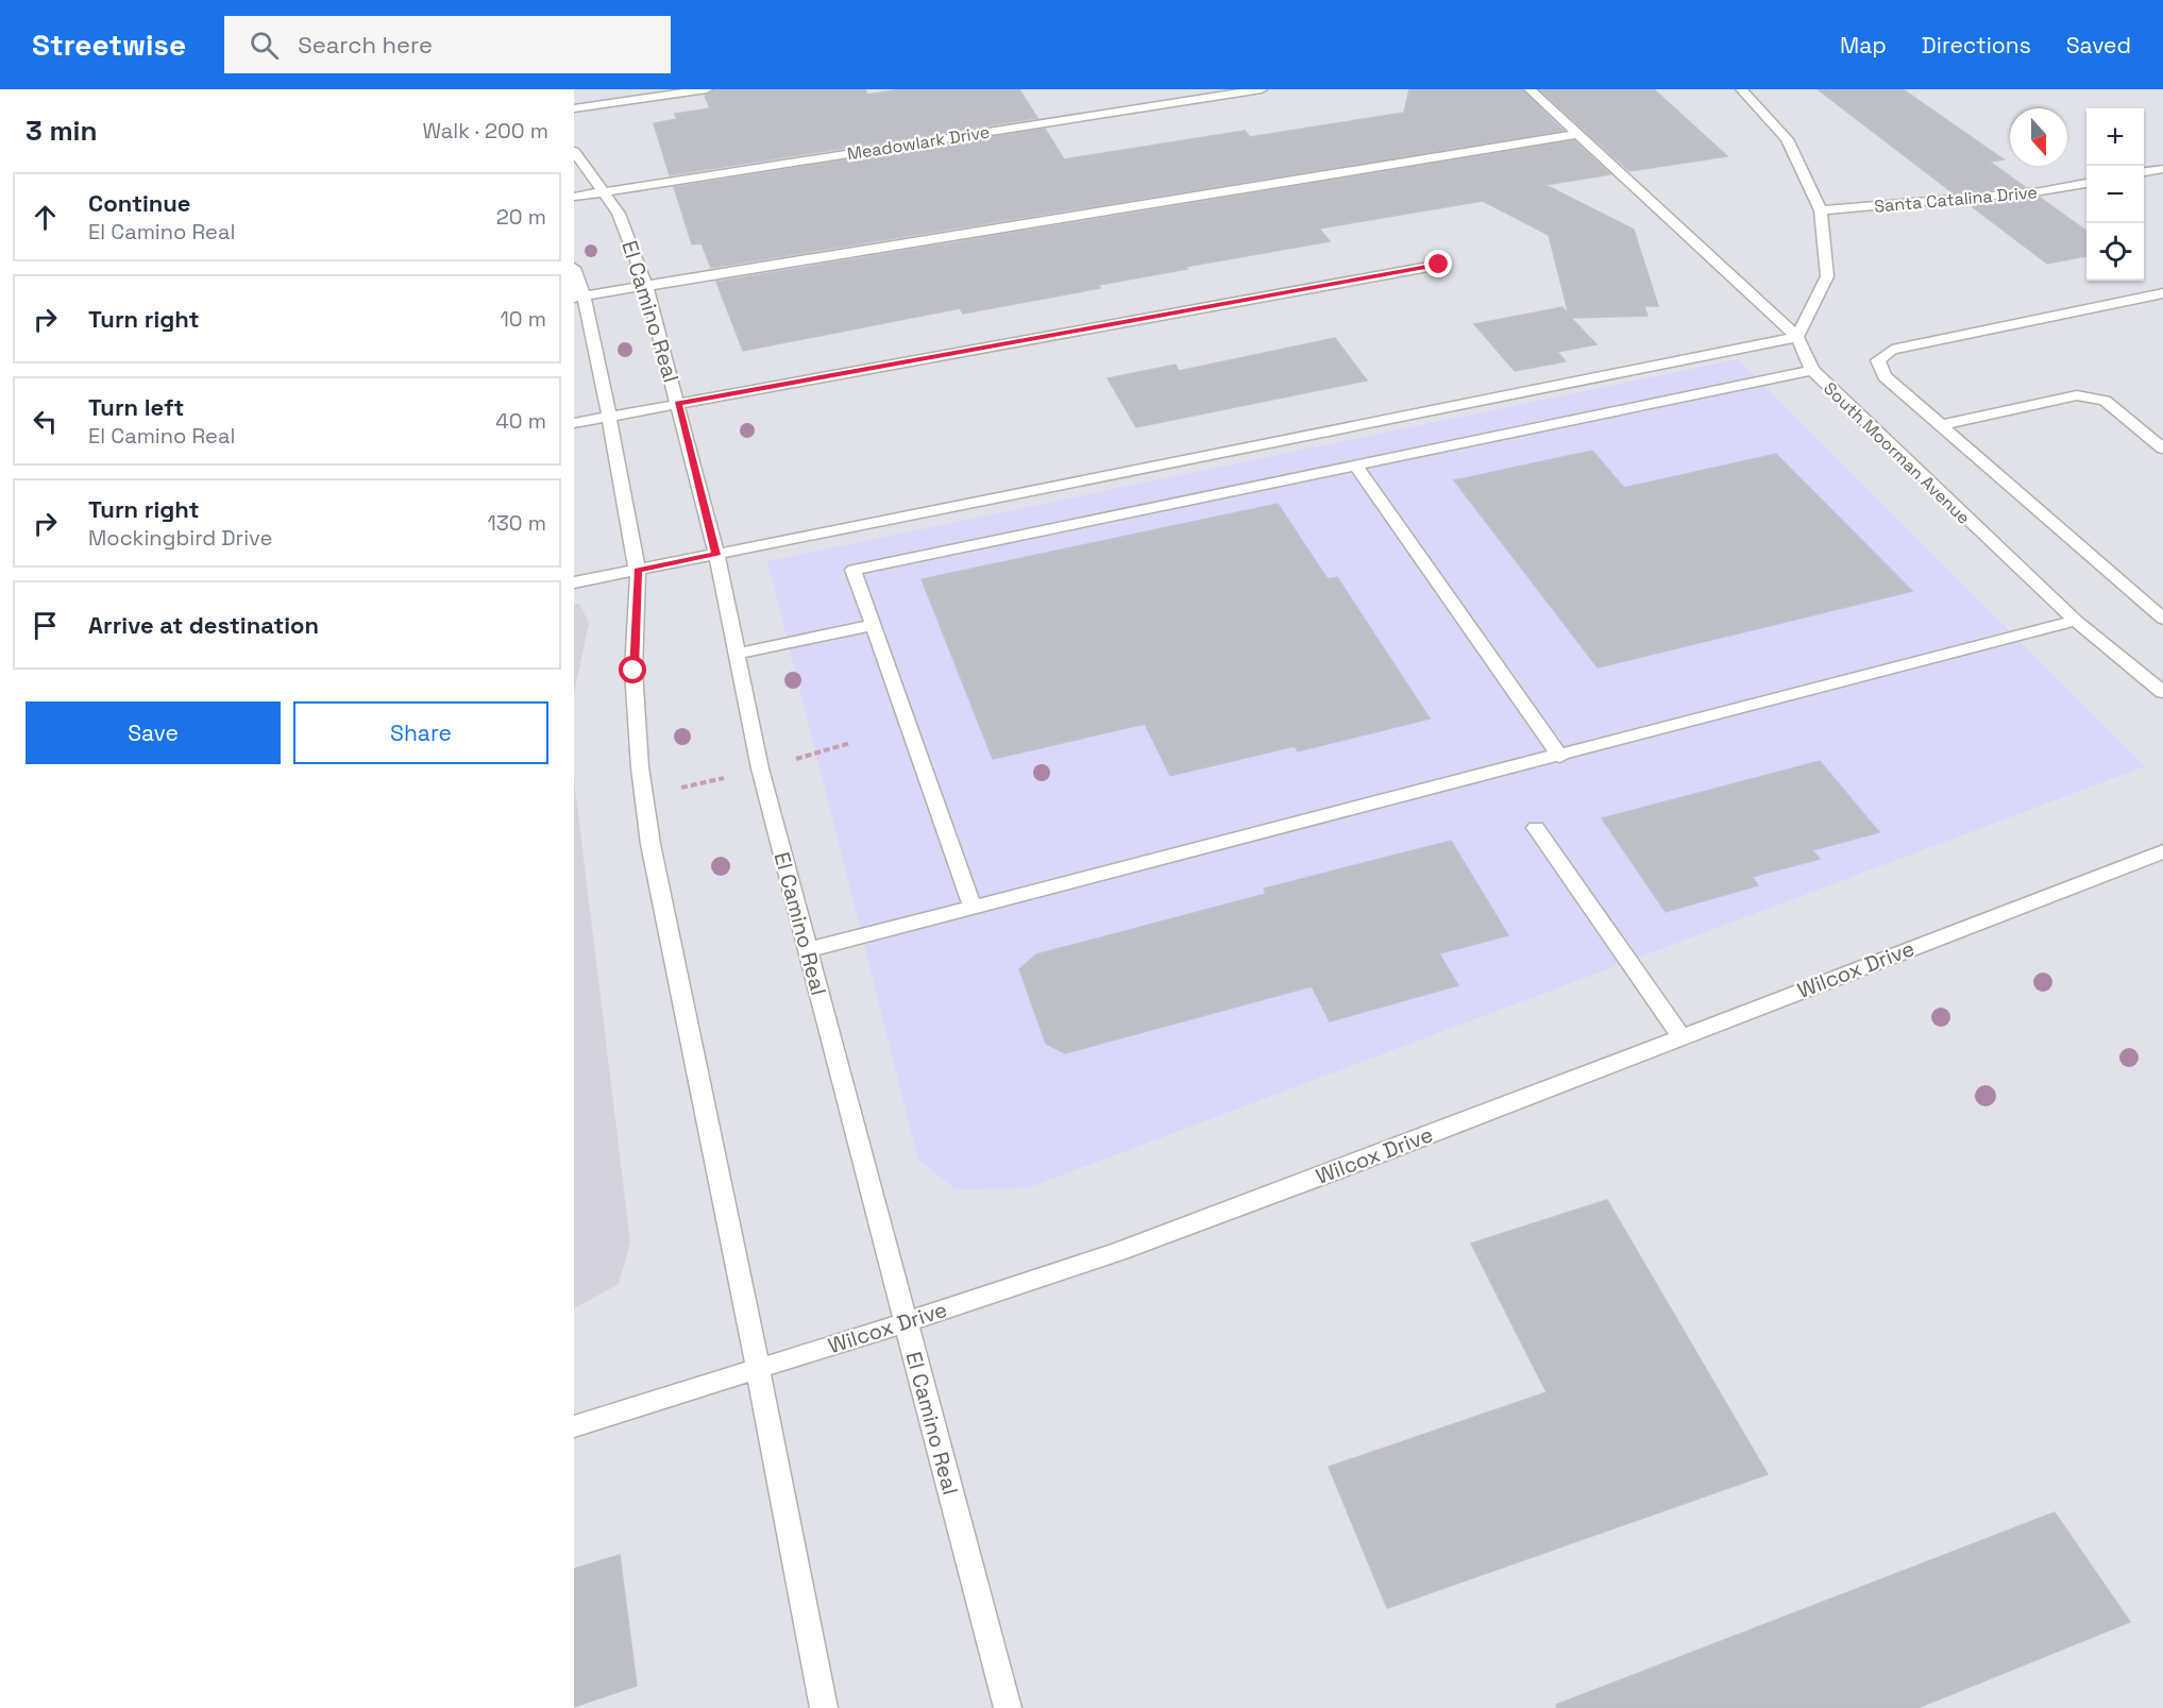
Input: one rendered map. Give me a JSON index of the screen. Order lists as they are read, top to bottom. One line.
{"streets":{"street":["Meadowlark Drive","Santa Catalina Drive","El Camino Real","South Moorman Avenue","Wilcox Drive"]},"crossings":[["Meadowlark Drive","El Camino Real"],["El Camino Real","Wilcox Drive"]],"north":"bottom","page":{"header":"Streetwise","search":"Search here","nav":["Map","Directions","Saved"],"heading":["3 min","Walk · 200 m"],"map_buttons":["+","−"],"list":[["Continue","El Camino Real","20 m"],["Turn right","10 m"],["Turn left","El Camino Real","40 m"],["Turn right","Mockingbird Drive","130 m"],"Arrive at destination"],"buttons":["Save","Share"]}}
